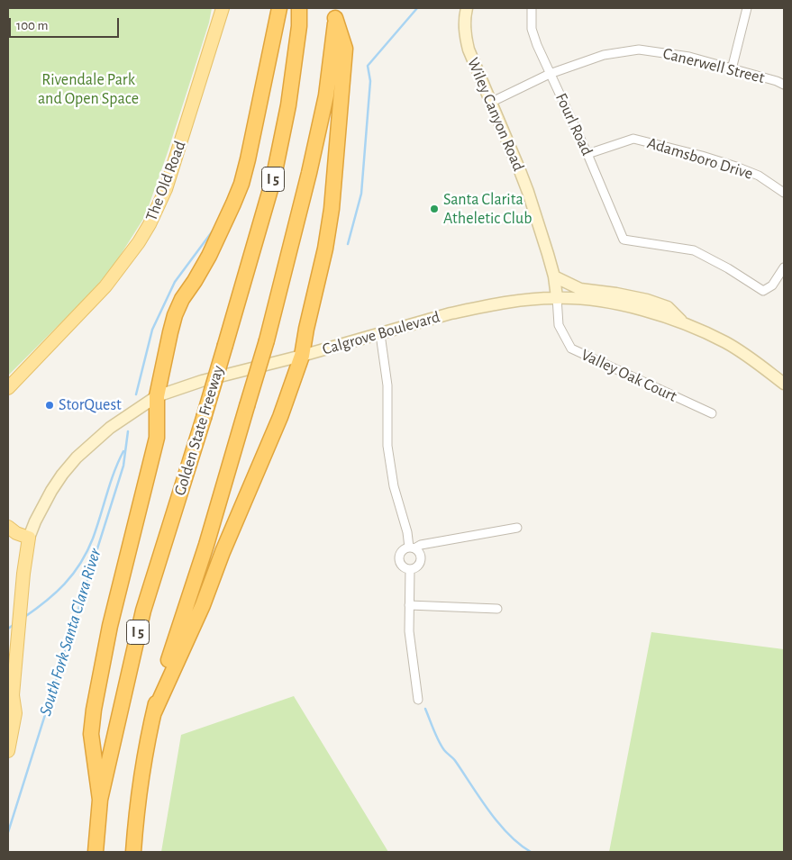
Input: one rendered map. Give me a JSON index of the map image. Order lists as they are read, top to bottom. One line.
{"streets":{"highway":["I 5","Golden State Freeway"],"main road":["The Old Road"],"street":["Canerwell Street","Wiley Canyon Road","Fourl Road","Adamsboro Drive","Calgrove Boulevard","Valley Oak Court"]},"crossings":[["Canerwell Street","Wiley Canyon Road"],["Canerwell Street","Fourl Road"],["Wiley Canyon Road","Calgrove Boulevard"],["Wiley Canyon Road","Valley Oak Court"],["Fourl Road","Adamsboro Drive"],["Calgrove Boulevard","Valley Oak Court"]],"water":["South Fork Santa Clara River"],"parks":["Rivendale Park and Open Space"],"places":["Santa Clarita Atheletic Club","StorQuest"],"scale_bar":"100 m"}
